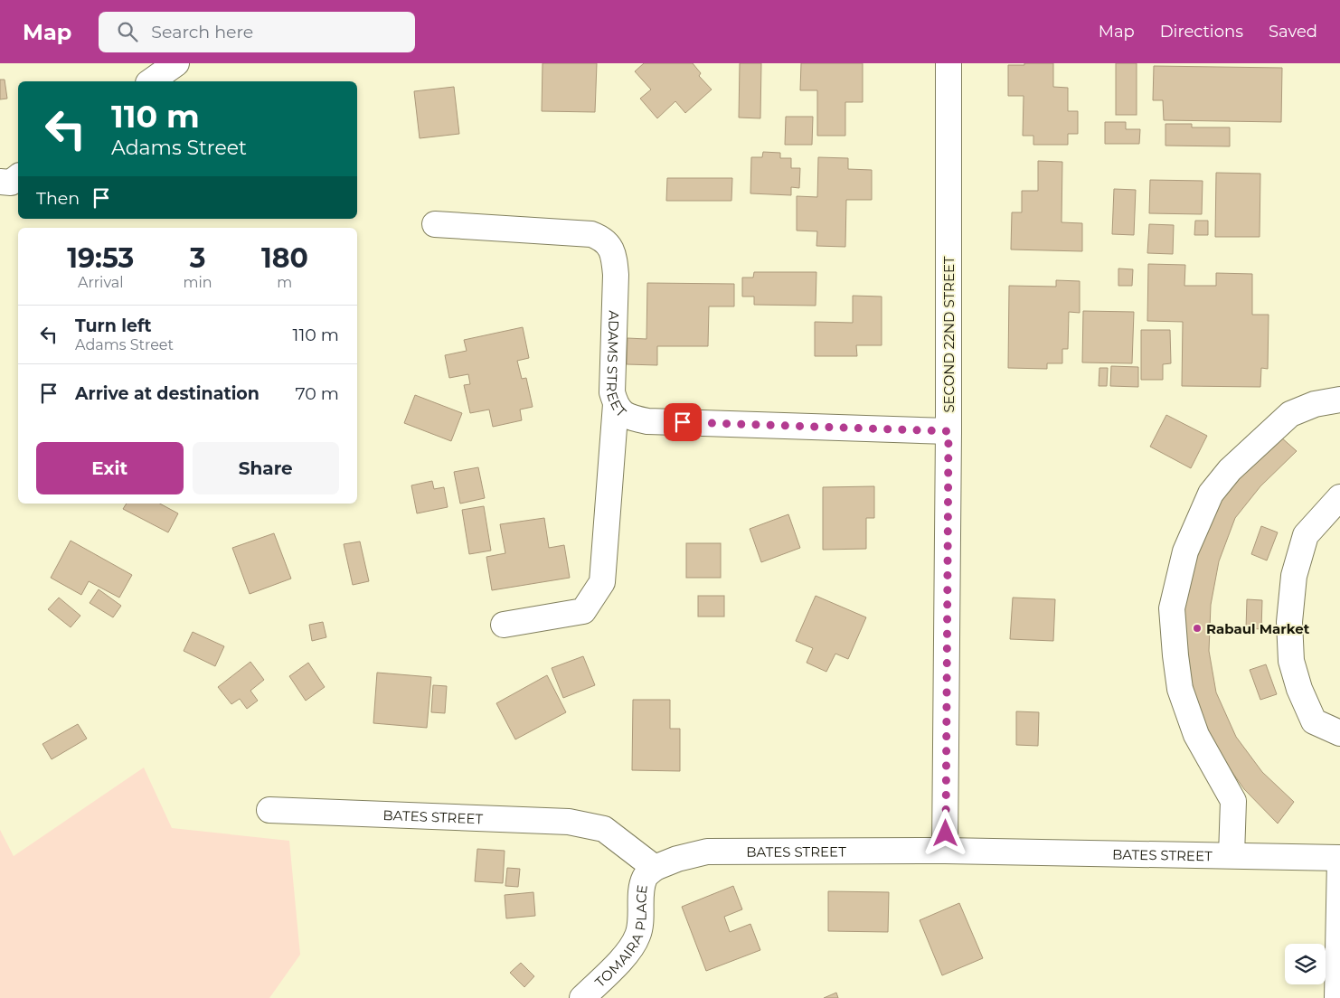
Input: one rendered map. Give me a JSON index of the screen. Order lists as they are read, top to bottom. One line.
{"streets":{"street":["SECOND 22ND STREET","ADAMS STREET","BATES STREET","TOMAIRA PLACE"]},"crossings":[["SECOND 22ND STREET","ADAMS STREET"],["SECOND 22ND STREET","BATES STREET"],["BATES STREET","TOMAIRA PLACE"]],"places":["Rabaul Market"],"page":{"header":"Map","search":"Search here","nav":["Map","Directions","Saved"],"turn":["110 m","Adams Street"],"then":"Then","eta":["19:53","Arrival","3","min","180","m"],"list":[{"name":"Turn left","note":"Adams Street","value":"110 m"},{"name":"Arrive at destination","value":"70 m"}],"buttons":["Exit","Share"]}}
